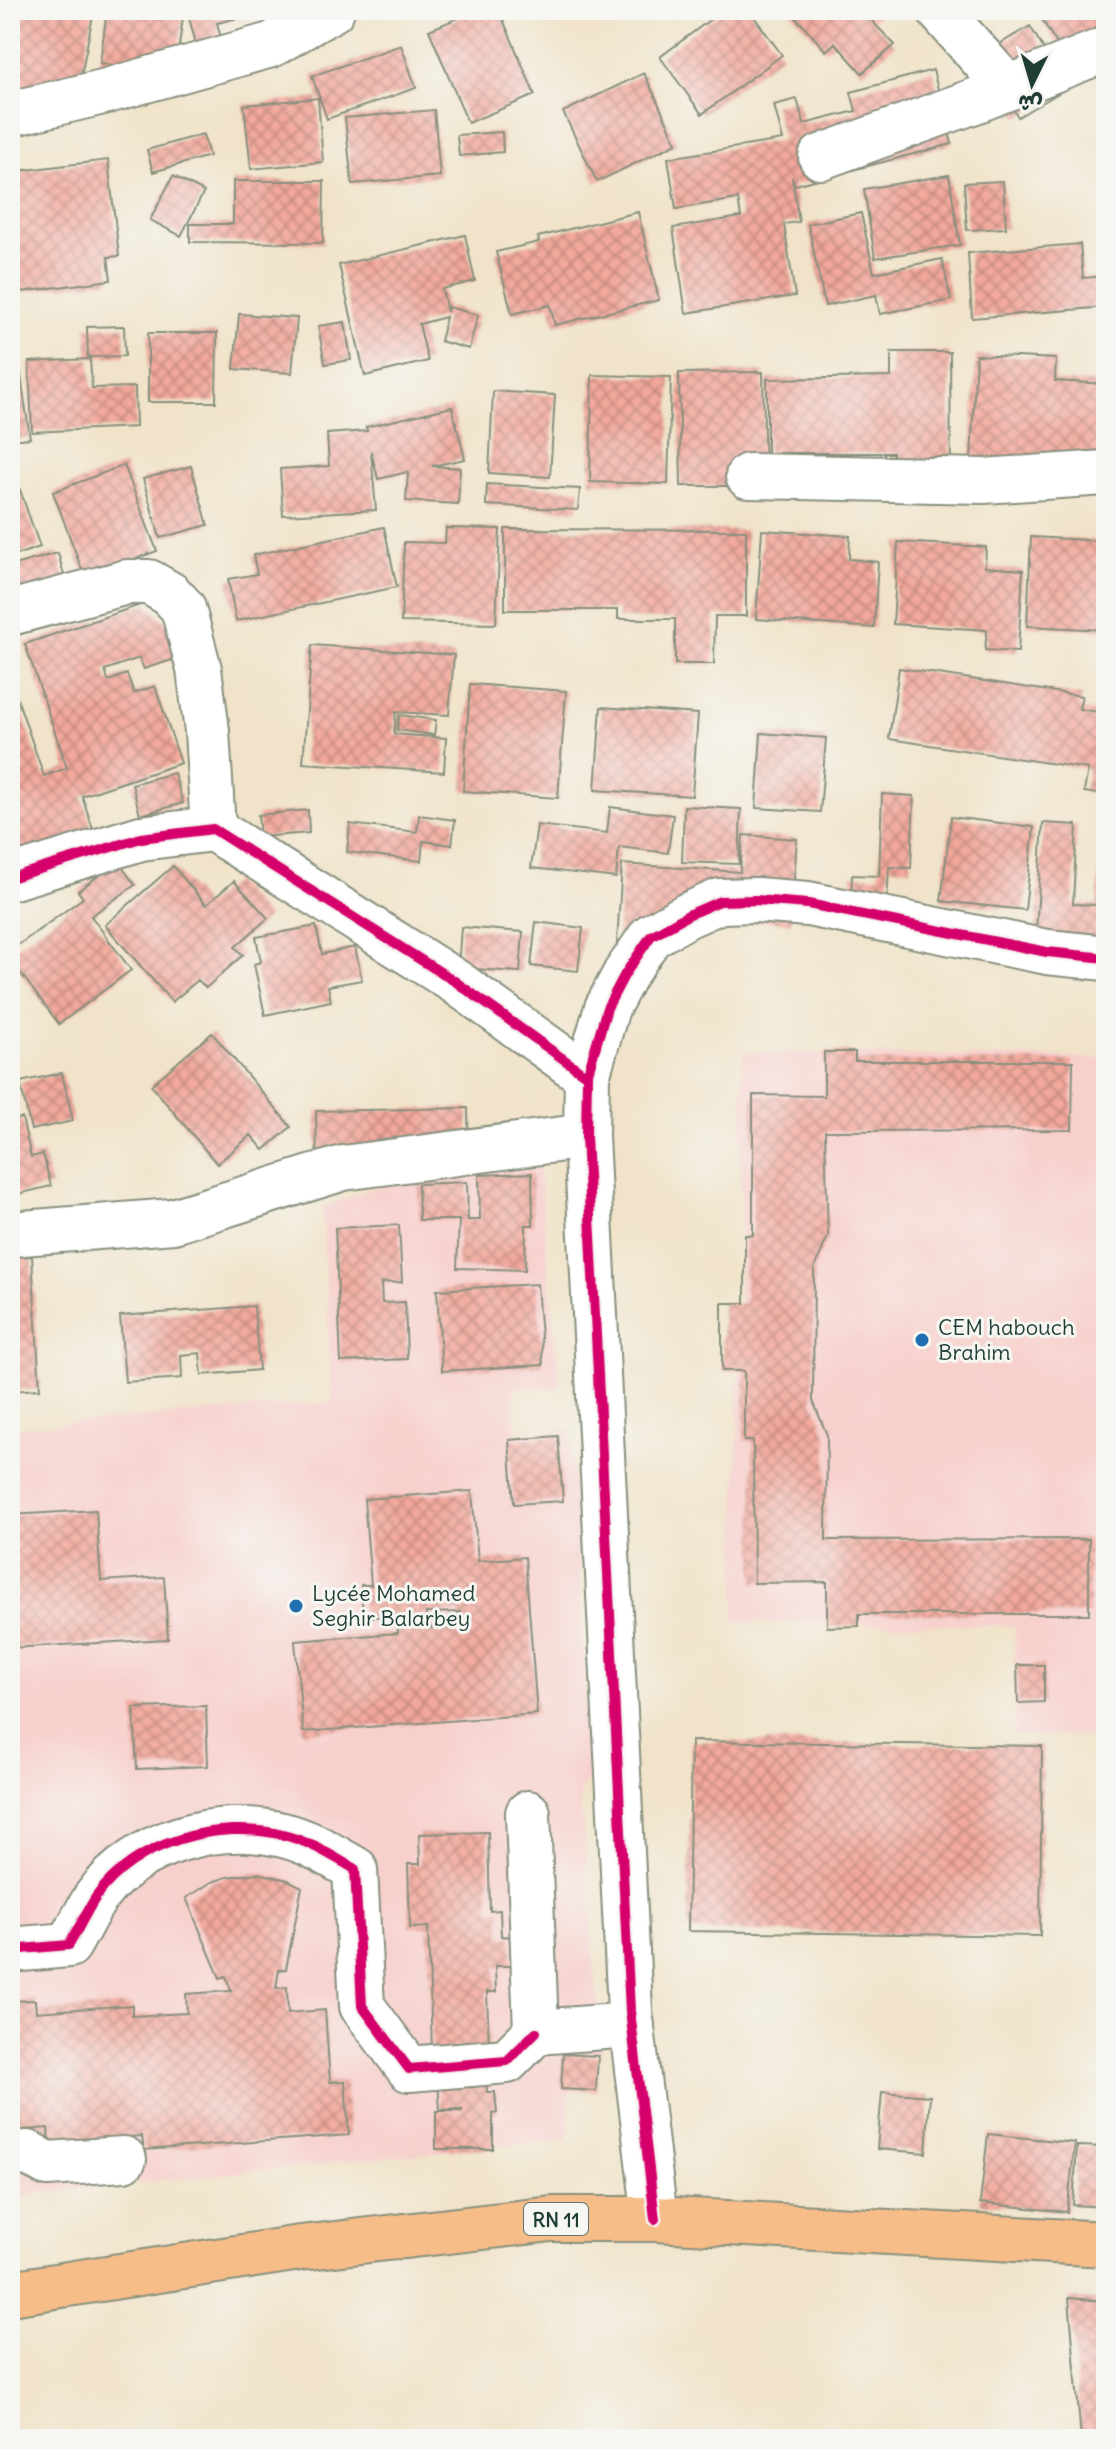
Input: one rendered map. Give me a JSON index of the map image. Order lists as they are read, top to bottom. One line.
{"streets":{"main road":["RN 11"]},"places":["CEM habouch Brahim","Lycée Mohamed Seghir Balarbey"],"north":"bottom"}
